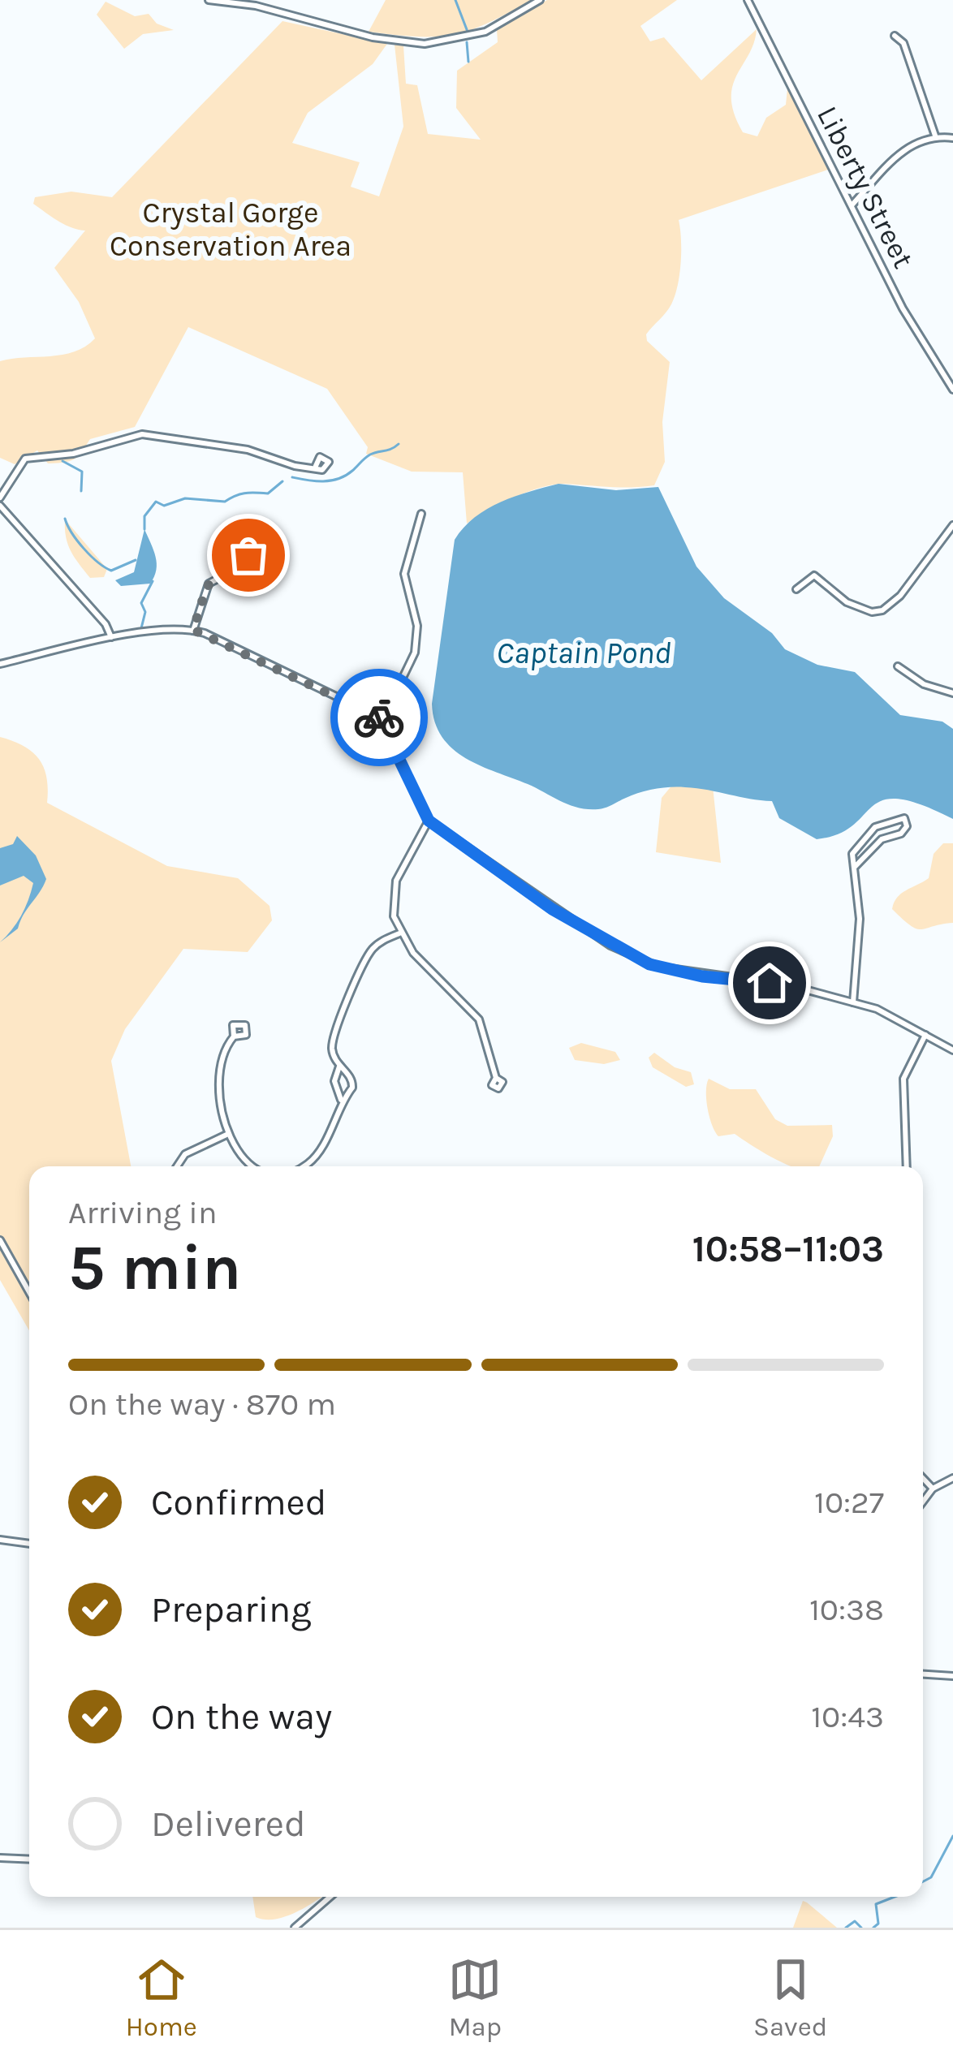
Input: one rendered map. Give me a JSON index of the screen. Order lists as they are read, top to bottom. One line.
{"streets":{"street":["Liberty Street"]},"water":["Captain Pond"],"parks":["Crystal Gorge Conservation Area"],"page":{"heading":["5 min","Arriving in","10:58–11:03"],"bar":"On the way · 870 m","list":[["Confirmed","10:27"],["Preparing","10:38"],["On the way","10:43"],"Delivered"],"tabs":["Home","Map","Saved"]}}
